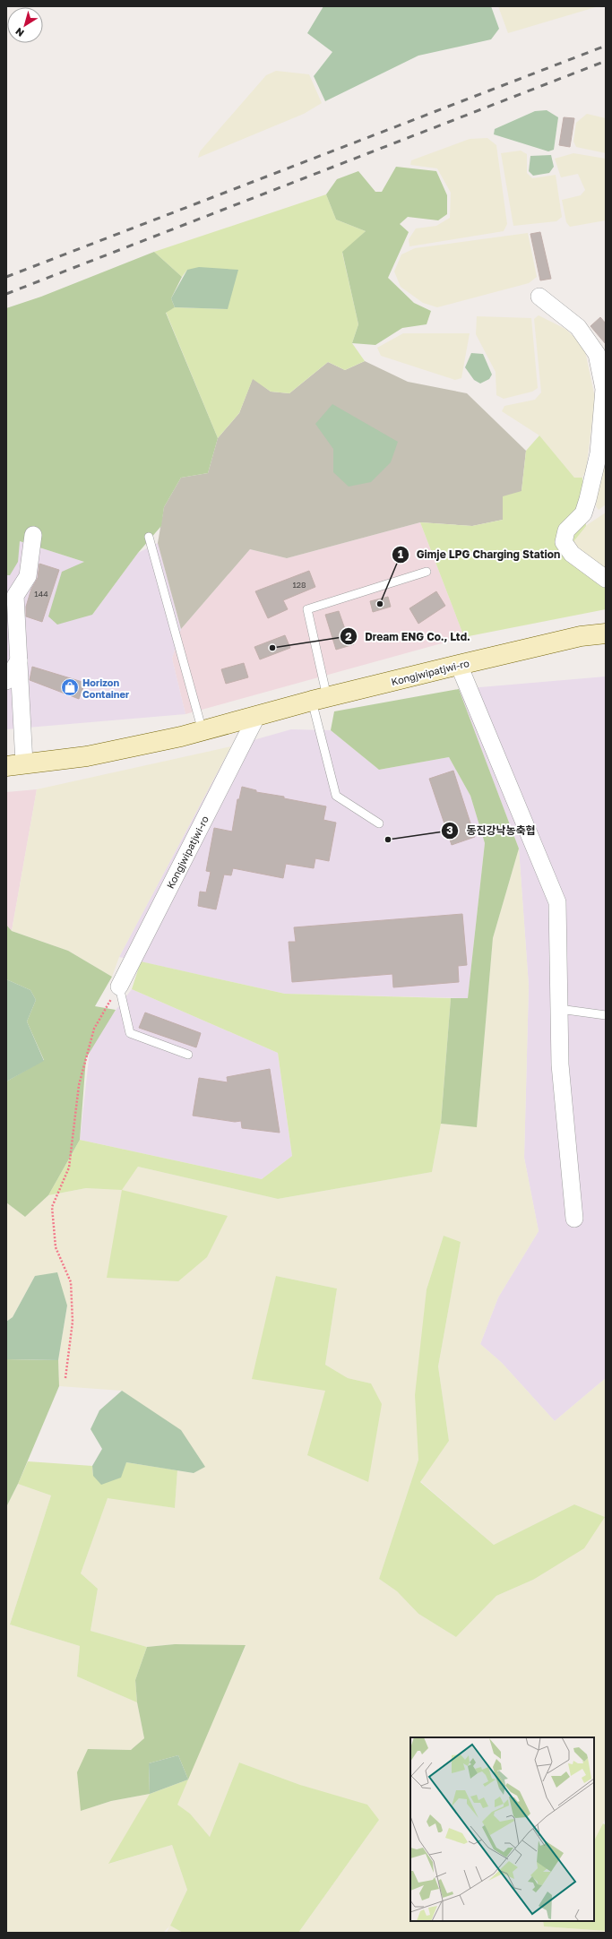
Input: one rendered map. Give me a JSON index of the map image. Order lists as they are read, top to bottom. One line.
{"streets":{"main road":["Kongjwipatjwi-ro"]},"places":{"other":["Gimje LPG Charging Station","Dream ENG Co., Ltd.","동진강낙농축협"],"shop":["Horizon Container"]},"house_numbers":["128","144"],"north":"bottom left"}
